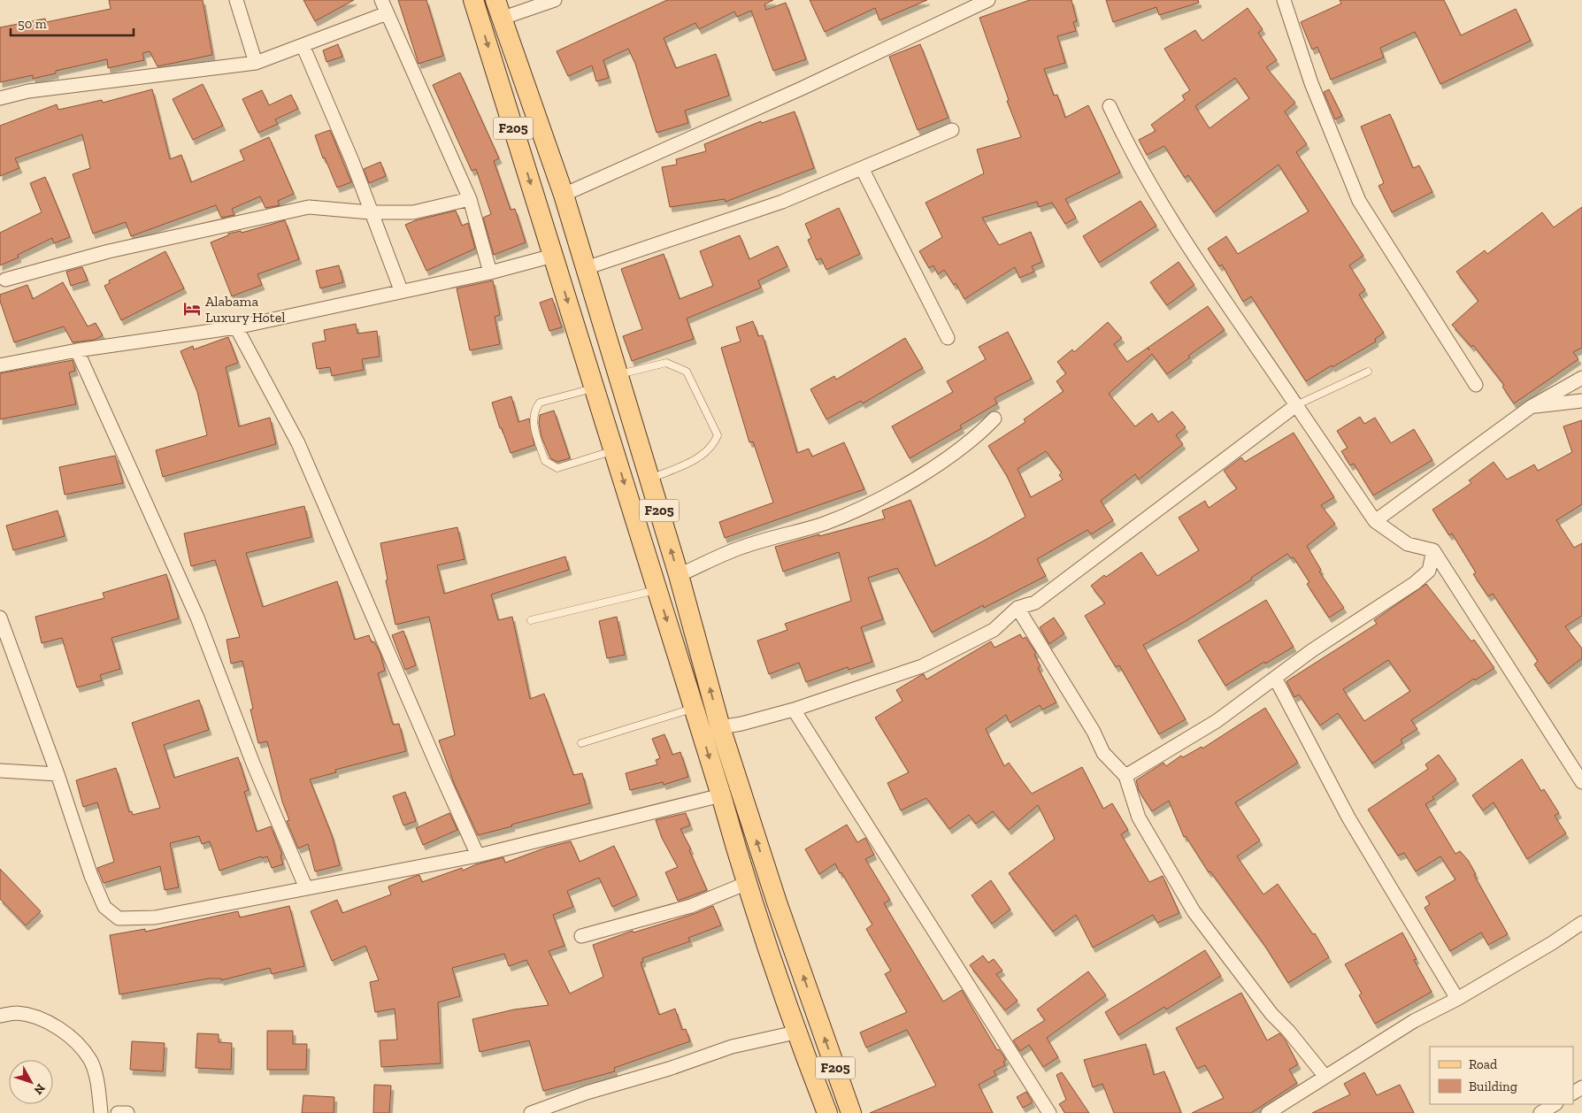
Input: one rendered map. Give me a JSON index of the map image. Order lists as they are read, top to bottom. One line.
{"streets":{"main road":["F205"]},"places":{"hotel":["Alabama Luxury Hotel"]},"legend":["Road","Building"],"scale_bar":"50 m","north":"bottom right"}
